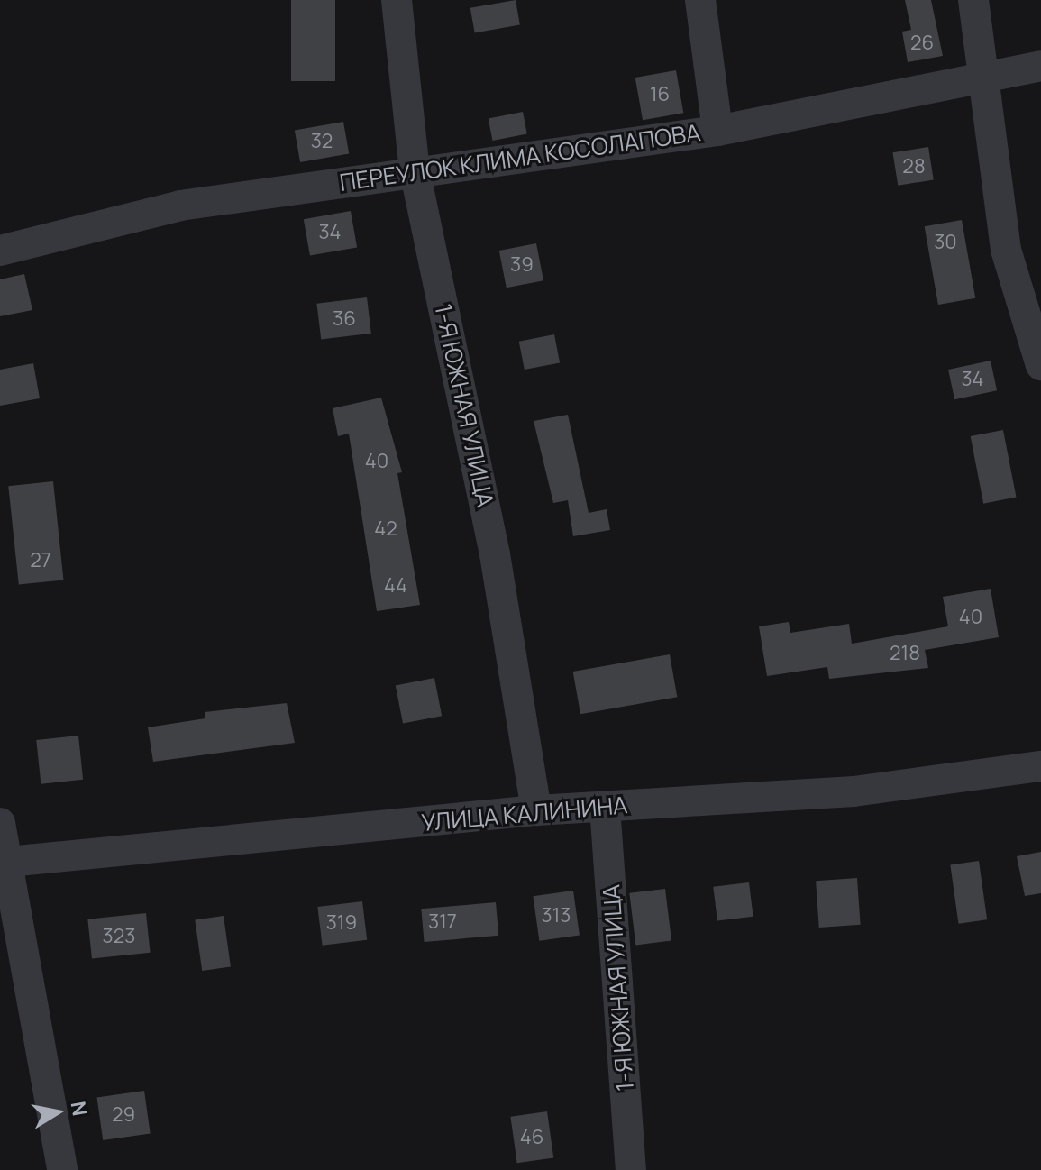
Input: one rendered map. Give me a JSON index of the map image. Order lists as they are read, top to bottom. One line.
{"streets":{"street":["ПЕРЕУЛОК КЛИМА КОСОЛАПОВА","1-Я ЮЖНАЯ УЛИЦА","УЛИЦА КАЛИНИНА"]},"crossings":[["ПЕРЕУЛОК КЛИМА КОСОЛАПОВА","1-Я ЮЖНАЯ УЛИЦА"],["1-Я ЮЖНАЯ УЛИЦА","УЛИЦА КАЛИНИНА"]],"house_numbers":["26","16","32","28","34","30","39","36","34","40","42","27","44","40","218","313","317","319","323","29","46"],"north":"right"}
